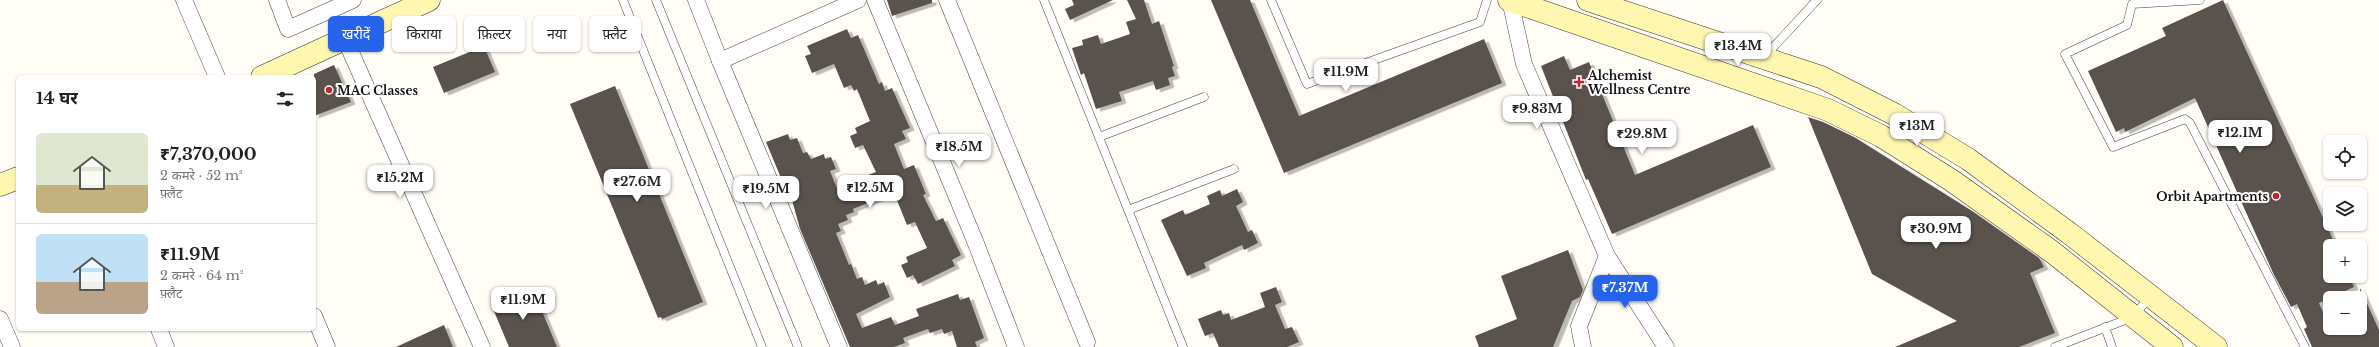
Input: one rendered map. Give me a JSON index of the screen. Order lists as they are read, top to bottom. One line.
{"places":{"health":["Alchemist Wellness Centre"],"other":["MAC Classes","Orbit Apartments"]},"page":{"chip":["खरीदें","किराया","फ़िल्टर","नया","फ़्लैट"],"price":["₹13.4M","₹11.9M","₹9.83M","₹13M","₹12.1M","₹29.8M","₹18.5M","₹15.2M","₹27.6M","₹12.5M","₹19.5M","₹30.9M","₹7.37M","₹11.9M"],"heading":"14 घर","list":[{"name":"₹7,370,000","note":"2 कमरे · 52 m² · फ़्लैट"},{"name":"₹11.9M","note":"2 कमरे · 64 m² · फ़्लैट"}],"map_buttons":["+","−"]}}
